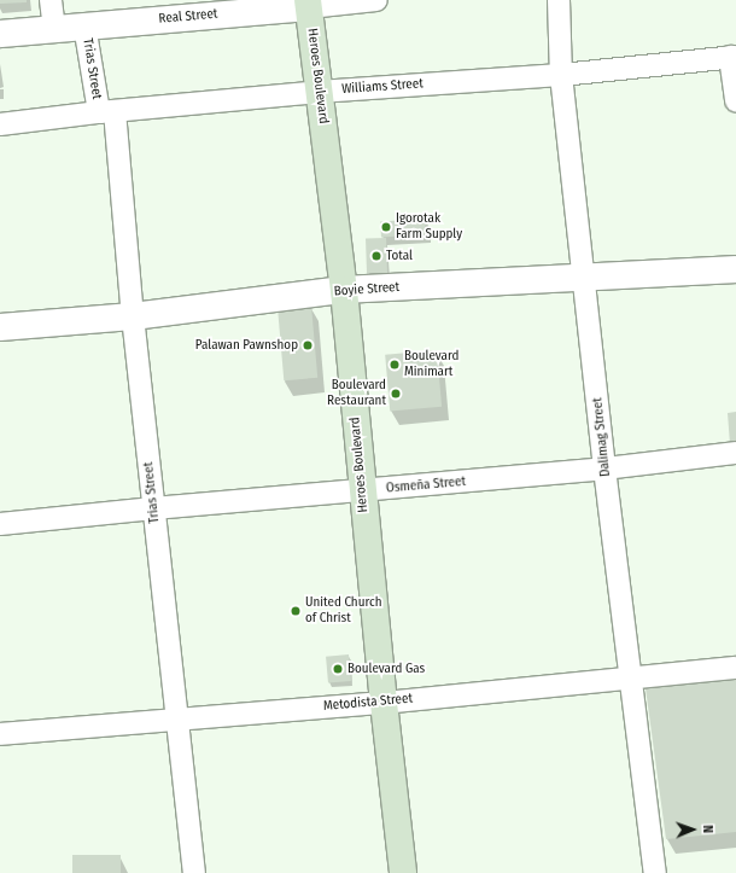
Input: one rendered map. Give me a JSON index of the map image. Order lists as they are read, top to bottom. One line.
{"streets":{"main road":["Heroes Boulevard"],"street":["Real Street","Trias Street","Williams Street","Boyie Street","Dalimag Street","Osmeña Street","Metodista Street"]},"crossings":[["Real Street","Trias Street"],["Real Street","Heroes Boulevard"],["Trias Street","Williams Street"],["Trias Street","Boyie Street"],["Trias Street","Osmeña Street"],["Trias Street","Metodista Street"],["Heroes Boulevard","Williams Street"],["Heroes Boulevard","Boyie Street"],["Heroes Boulevard","Osmeña Street"],["Heroes Boulevard","Metodista Street"],["Williams Street","Dalimag Street"],["Boyie Street","Dalimag Street"],["Dalimag Street","Osmeña Street"],["Dalimag Street","Metodista Street"]],"places":["Igorotak Farm Supply","Total","Palawan Pawnshop","Boulevard Minimart","Boulevard Restaurant","United Church of Christ","Boulevard Gas"],"north":"right"}
